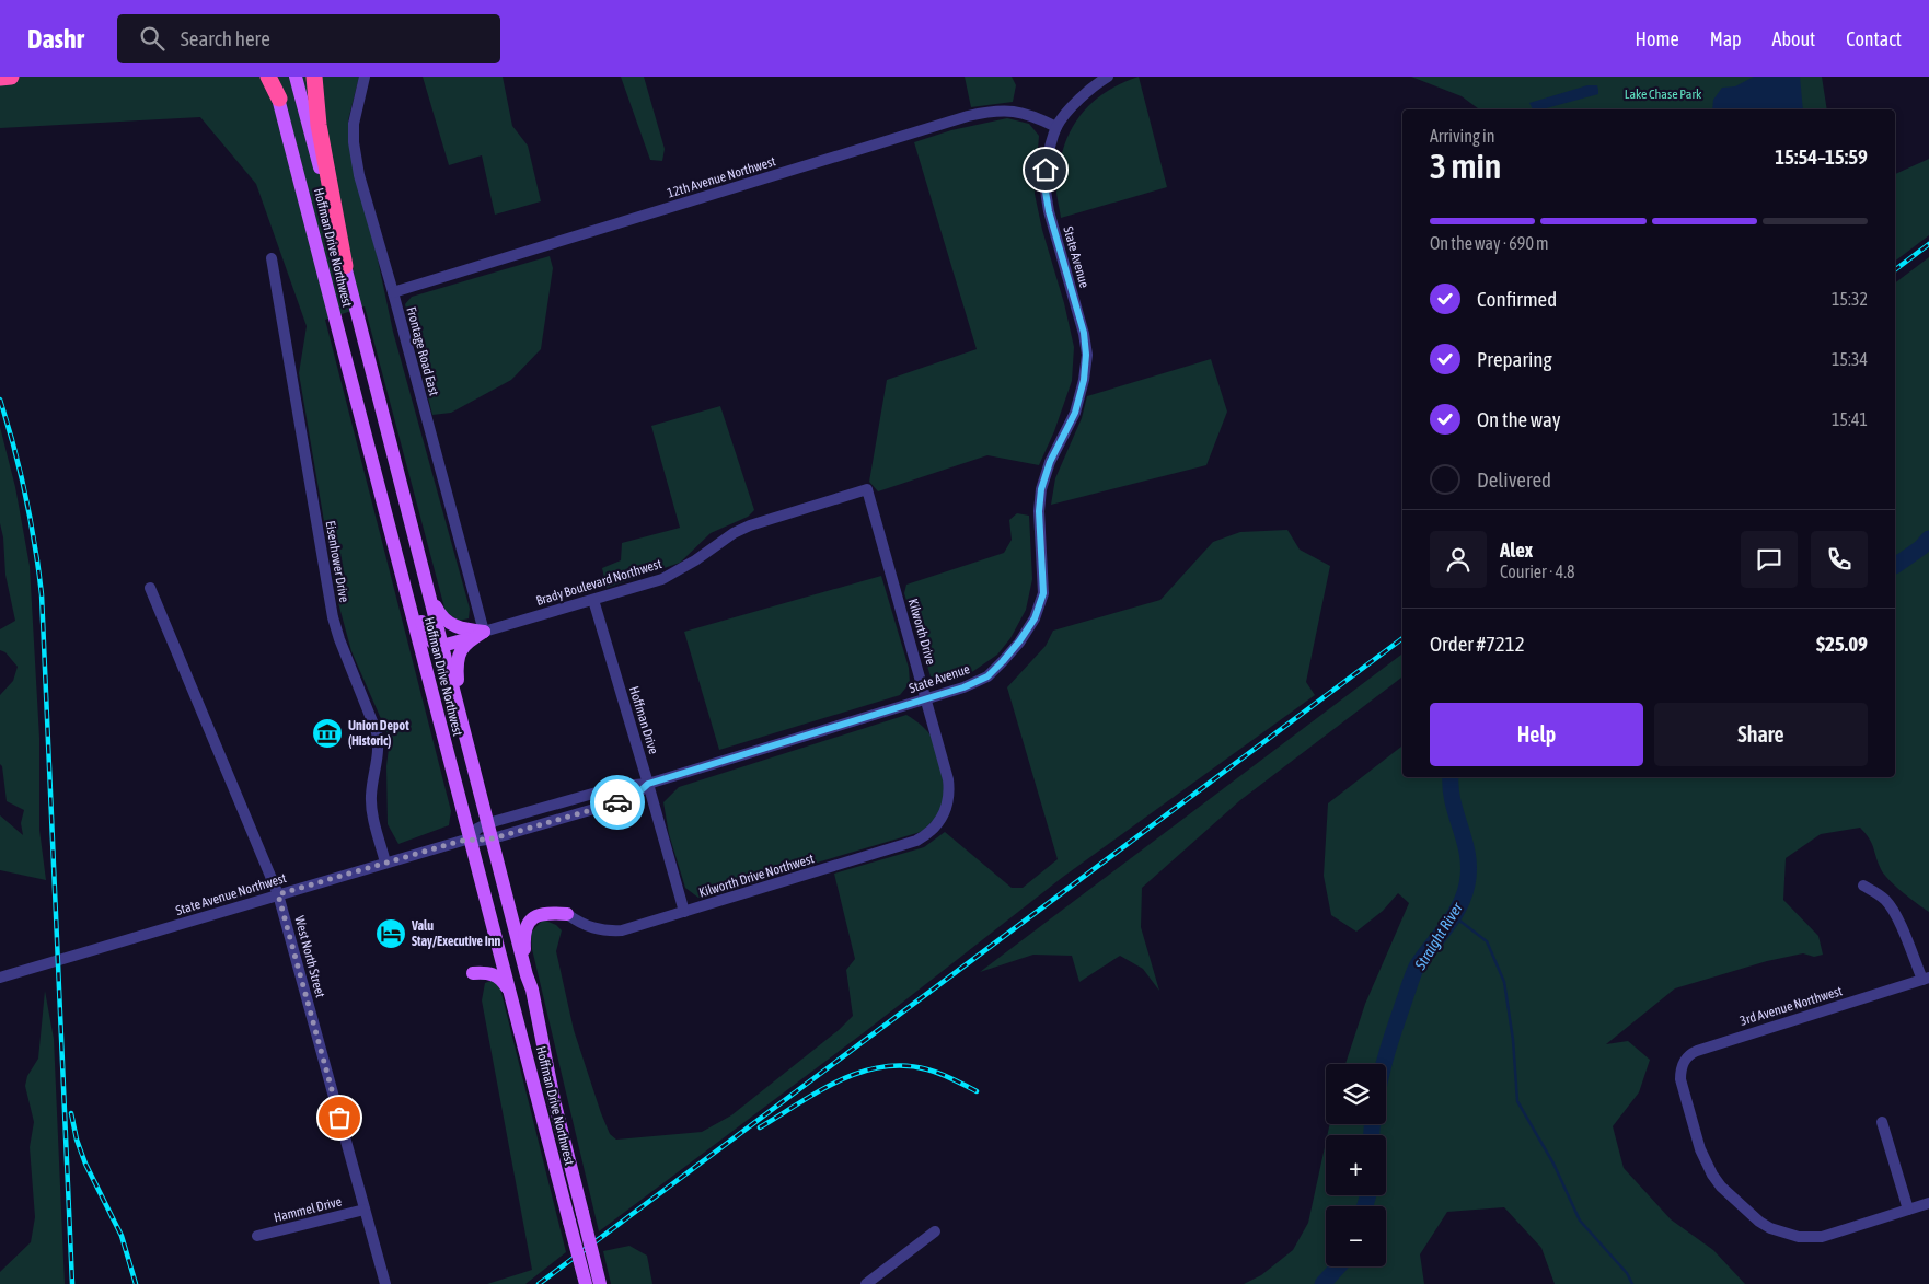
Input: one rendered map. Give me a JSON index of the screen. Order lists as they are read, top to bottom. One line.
{"streets":{"main road":["Hoffman Drive Northwest"],"street":["12th Avenue Northwest","State Avenue","Frontage Road East","Eisenhower Drive","Brady Boulevard Northwest","Kilworth Drive","Hoffman Drive","Kilworth Drive Northwest","State Avenue Northwest","West North Street","3rd Avenue Northwest","Hammel Drive"]},"crossings":[["12th Avenue Northwest","State Avenue"],["12th Avenue Northwest","Frontage Road East"],["Hoffman Drive Northwest","State Avenue Northwest"],["State Avenue","Kilworth Drive"],["State Avenue","Hoffman Drive"],["State Avenue","State Avenue Northwest"],["Frontage Road East","Brady Boulevard Northwest"],["Eisenhower Drive","State Avenue Northwest"],["Brady Boulevard Northwest","Kilworth Drive"],["Brady Boulevard Northwest","Hoffman Drive"],["Kilworth Drive","Kilworth Drive Northwest"],["Hoffman Drive","Kilworth Drive Northwest"],["Hoffman Drive","State Avenue Northwest"],["State Avenue Northwest","West North Street"],["West North Street","Hammel Drive"]],"water":["Straight River"],"parks":["Lake Chase Park"],"places":{"museum":["Union Depot (Historic)"],"hotel":["Valu Stay/Executive Inn"]},"page":{"header":"Dashr","search":"Search here","nav":["Home","Map","About","Contact"],"heading":["3 min","Arriving in","15:54–15:59"],"panel":["Alex","Courier · 4.8","Order #7212","$25.09"],"bar":"On the way · 690 m","list":[["Confirmed","15:32"],["Preparing","15:34"],["On the way","15:41"],"Delivered"],"buttons":["Help","Share"],"map_buttons":["+","−"]}}
